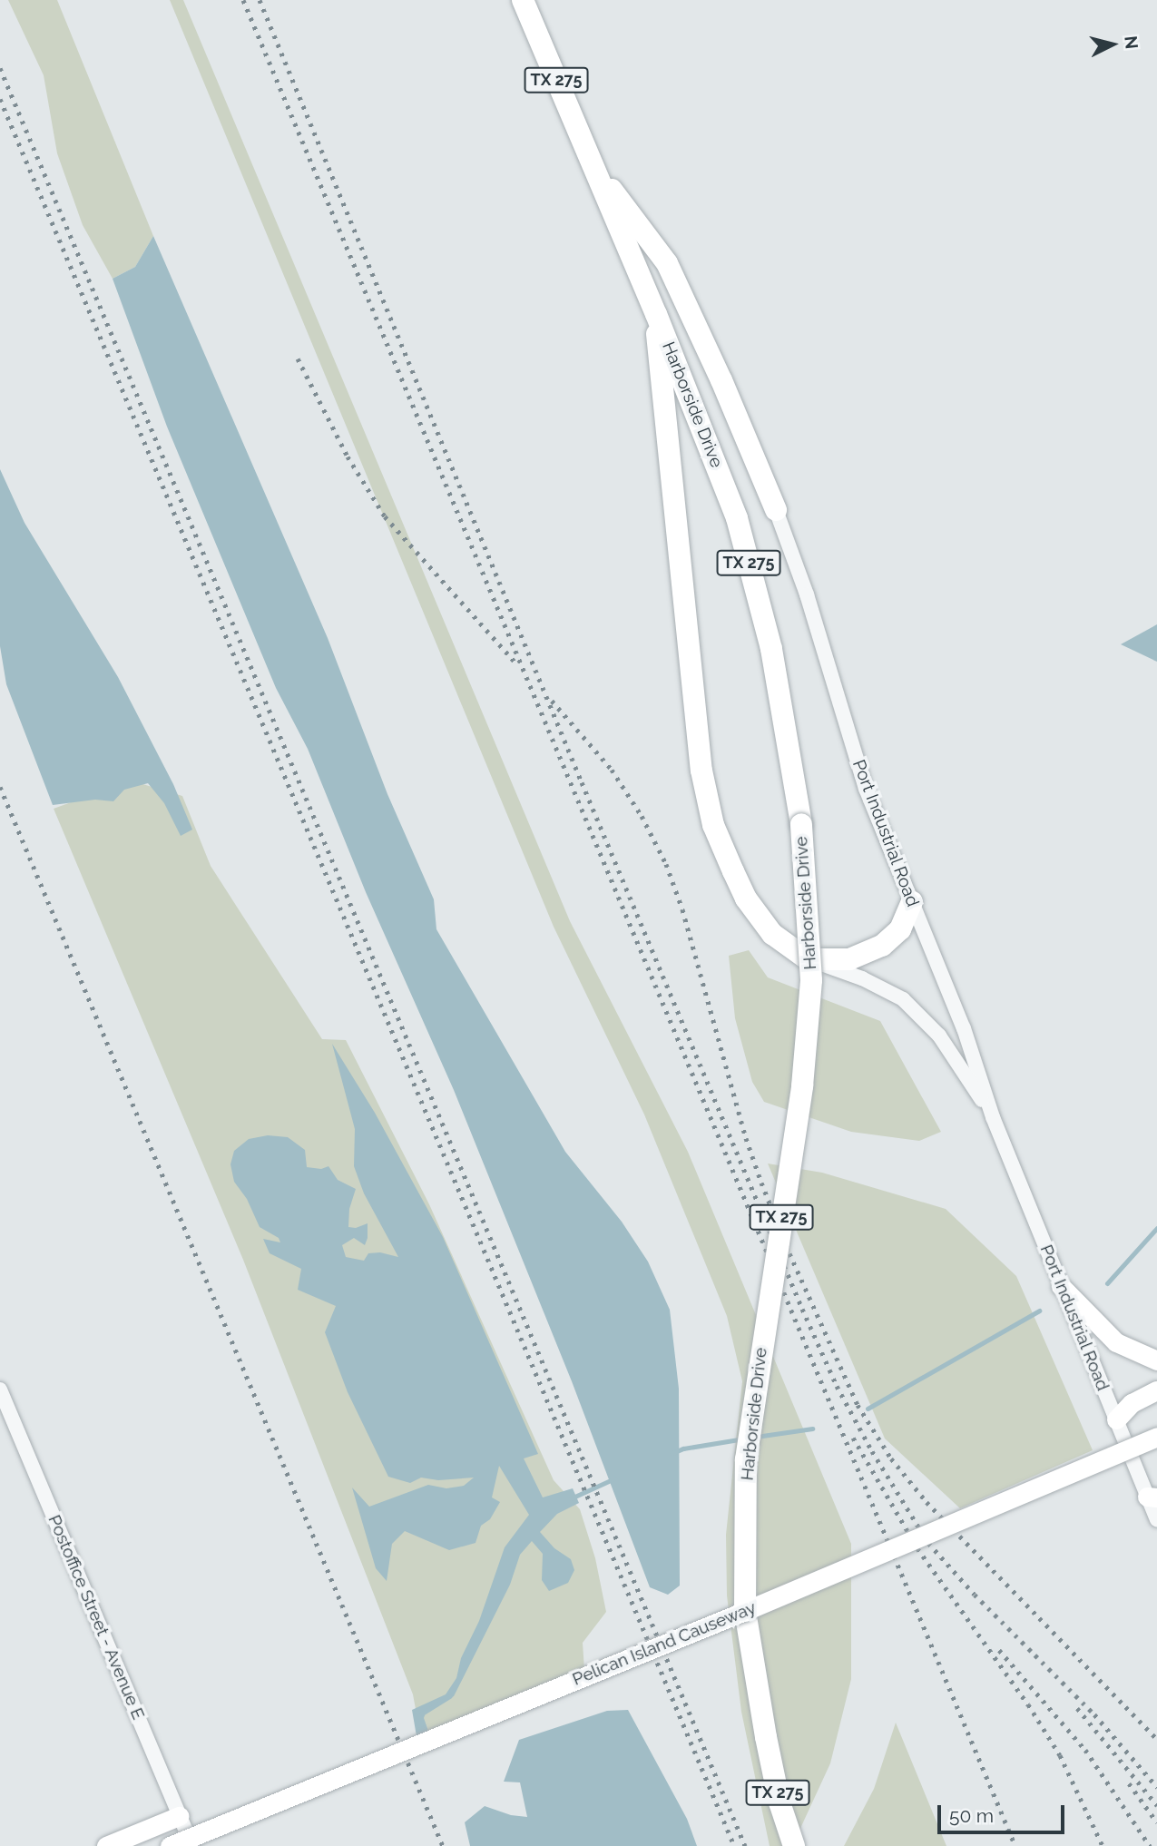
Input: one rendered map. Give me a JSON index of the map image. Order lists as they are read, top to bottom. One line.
{"streets":{"main road":["TX 275","Harborside Drive","Pelican Island Causeway"],"street":["Port Industrial Road","Postoffice Street - Avenue E"]},"crossings":[["Harborside Drive","Pelican Island Causeway"]],"scale_bar":"50 m","north":"right"}
